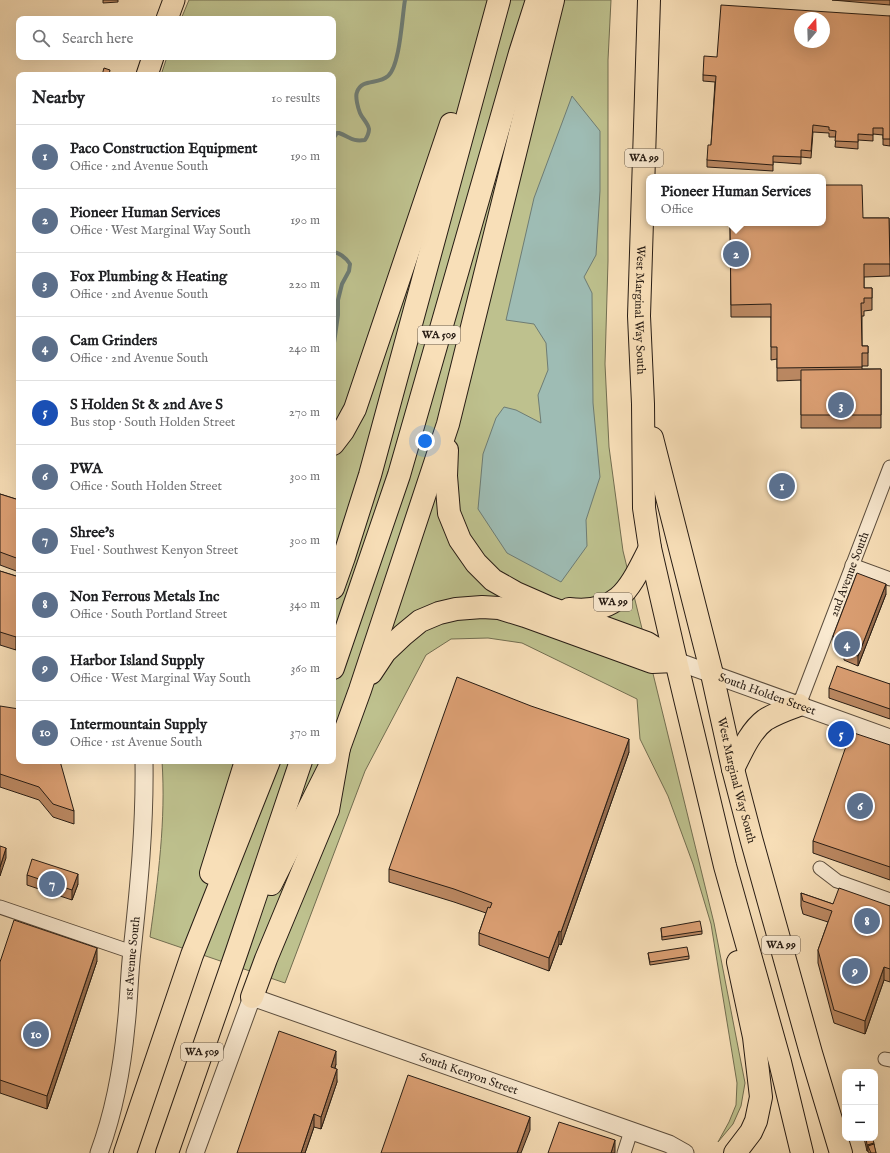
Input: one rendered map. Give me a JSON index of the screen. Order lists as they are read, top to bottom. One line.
{"streets":{"highway":["WA 99","West Marginal Way South","WA 509"],"street":["2nd Avenue South","South Holden Street","1st Avenue South","South Kenyon Street"]},"crossings":[["WA 99","West Marginal Way South"],["West Marginal Way South","South Holden Street"],["2nd Avenue South","South Holden Street"]],"north":"top","page":{"search":"Search here","heading":["Nearby","10 results"],"list":[{"mark":"1","name":"Paco Construction Equipment","note":"Office · 2nd Avenue South","value":"190 m"},{"mark":"2","name":"Pioneer Human Services","note":"Office · West Marginal Way South","value":"190 m"},{"mark":"3","name":"Fox Plumbing & Heating","note":"Office · 2nd Avenue South","value":"220 m"},{"mark":"4","name":"Cam Grinders","note":"Office · 2nd Avenue South","value":"240 m"},{"mark":"5","name":"S Holden St & 2nd Ave S","note":"Bus stop · South Holden Street","value":"270 m"},{"mark":"6","name":"PWA","note":"Office · South Holden Street","value":"300 m"},{"mark":"7","name":"Shree's","note":"Fuel · Southwest Kenyon Street","value":"300 m"},{"mark":"8","name":"Non Ferrous Metals Inc","note":"Office · South Portland Street","value":"340 m"},{"mark":"9","name":"Harbor Island Supply","note":"Office · West Marginal Way South","value":"360 m"},{"mark":"10","name":"Intermountain Supply","note":"Office · 1st Avenue South","value":"370 m"}],"popup":["Pioneer Human Services","Office"],"pins":["2","3","1","4","5","6","7","8","9","10"],"map_buttons":["+","−"]}}
